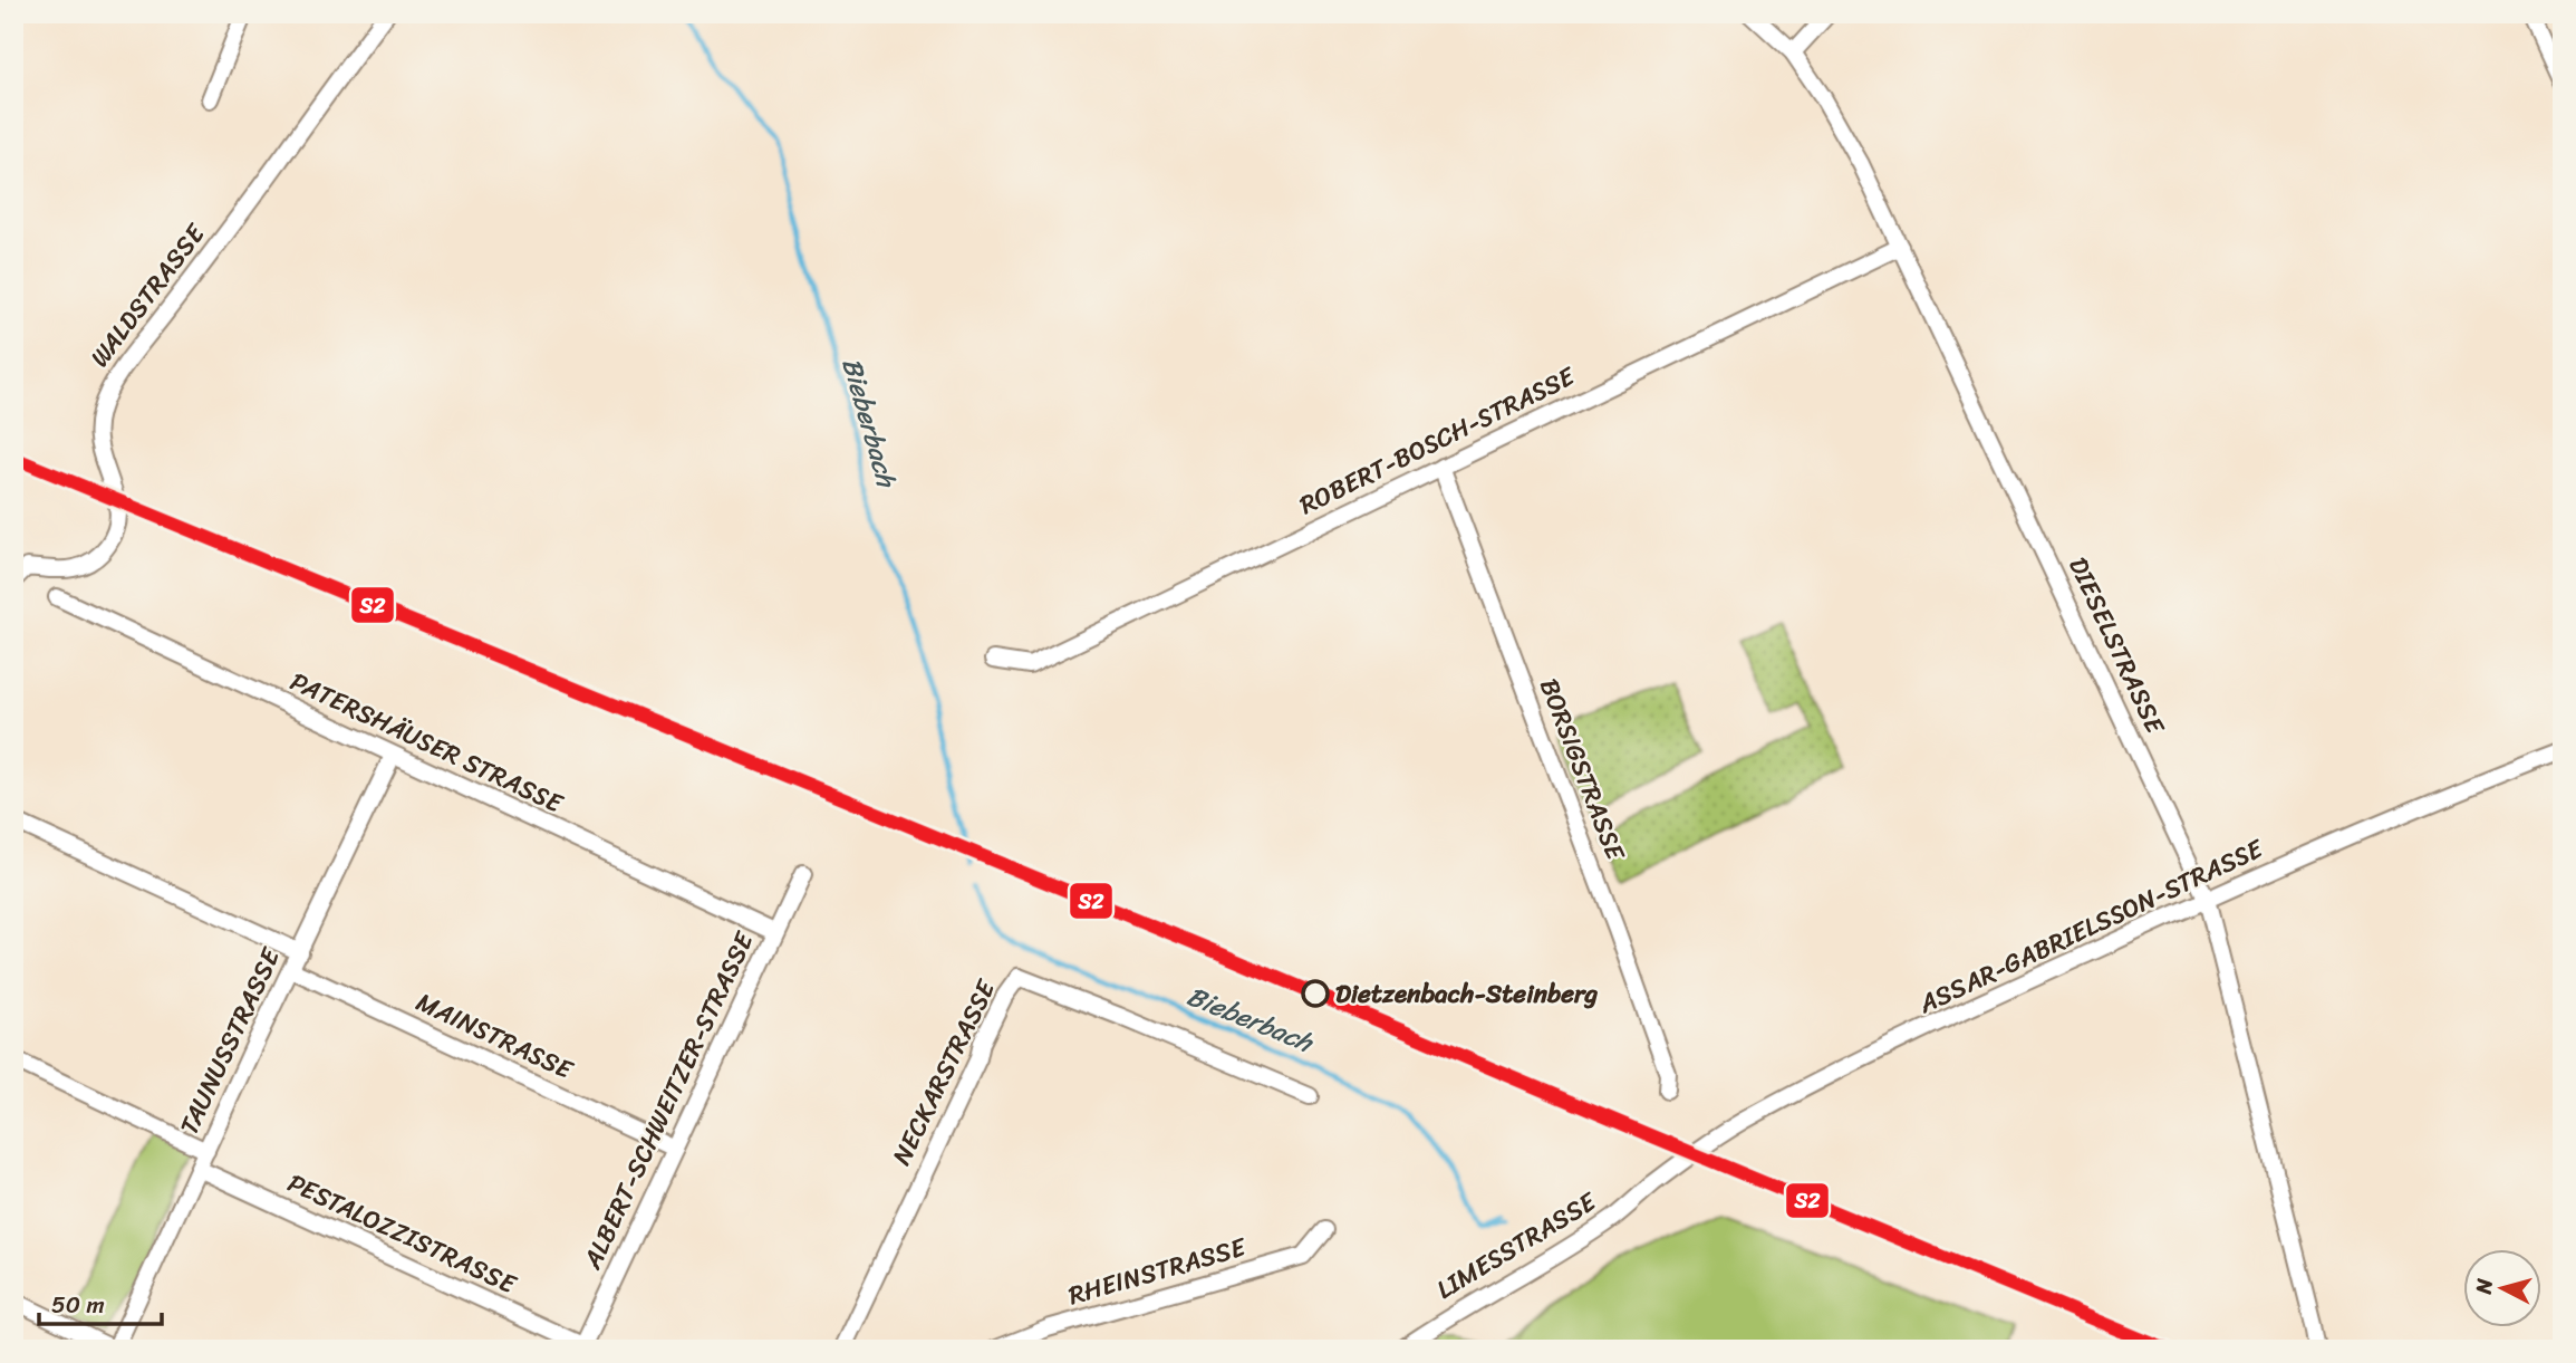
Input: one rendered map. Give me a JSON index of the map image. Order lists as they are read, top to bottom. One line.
{"streets":{"street":["WALDSTRASSE","ROBERT-BOSCH-STRASSE","DIESELSTRASSE","PATERSHÄUSER STRASSE","BORSIGSTRASSE","ASSAR-GABRIELSSON-STRASSE","MAINSTRASSE","TAUNUSSTRASSE","NECKARSTRASSE","ALBERT-SCHWEITZER-STRASSE","PESTALOZZISTRASSE","LIMESSTRASSE","RHEINSTRASSE"]},"crossings":[["ROBERT-BOSCH-STRASSE","DIESELSTRASSE"],["ROBERT-BOSCH-STRASSE","BORSIGSTRASSE"],["DIESELSTRASSE","ASSAR-GABRIELSSON-STRASSE"],["PATERSHÄUSER STRASSE","TAUNUSSTRASSE"],["PATERSHÄUSER STRASSE","ALBERT-SCHWEITZER-STRASSE"],["ASSAR-GABRIELSSON-STRASSE","LIMESSTRASSE"],["MAINSTRASSE","TAUNUSSTRASSE"],["MAINSTRASSE","ALBERT-SCHWEITZER-STRASSE"],["TAUNUSSTRASSE","PESTALOZZISTRASSE"],["ALBERT-SCHWEITZER-STRASSE","PESTALOZZISTRASSE"]],"water":["Bieberbach"],"places":["Dietzenbach-Steinberg"],"lines":["transit line S2"],"scale_bar":"50 m","north":"left"}
